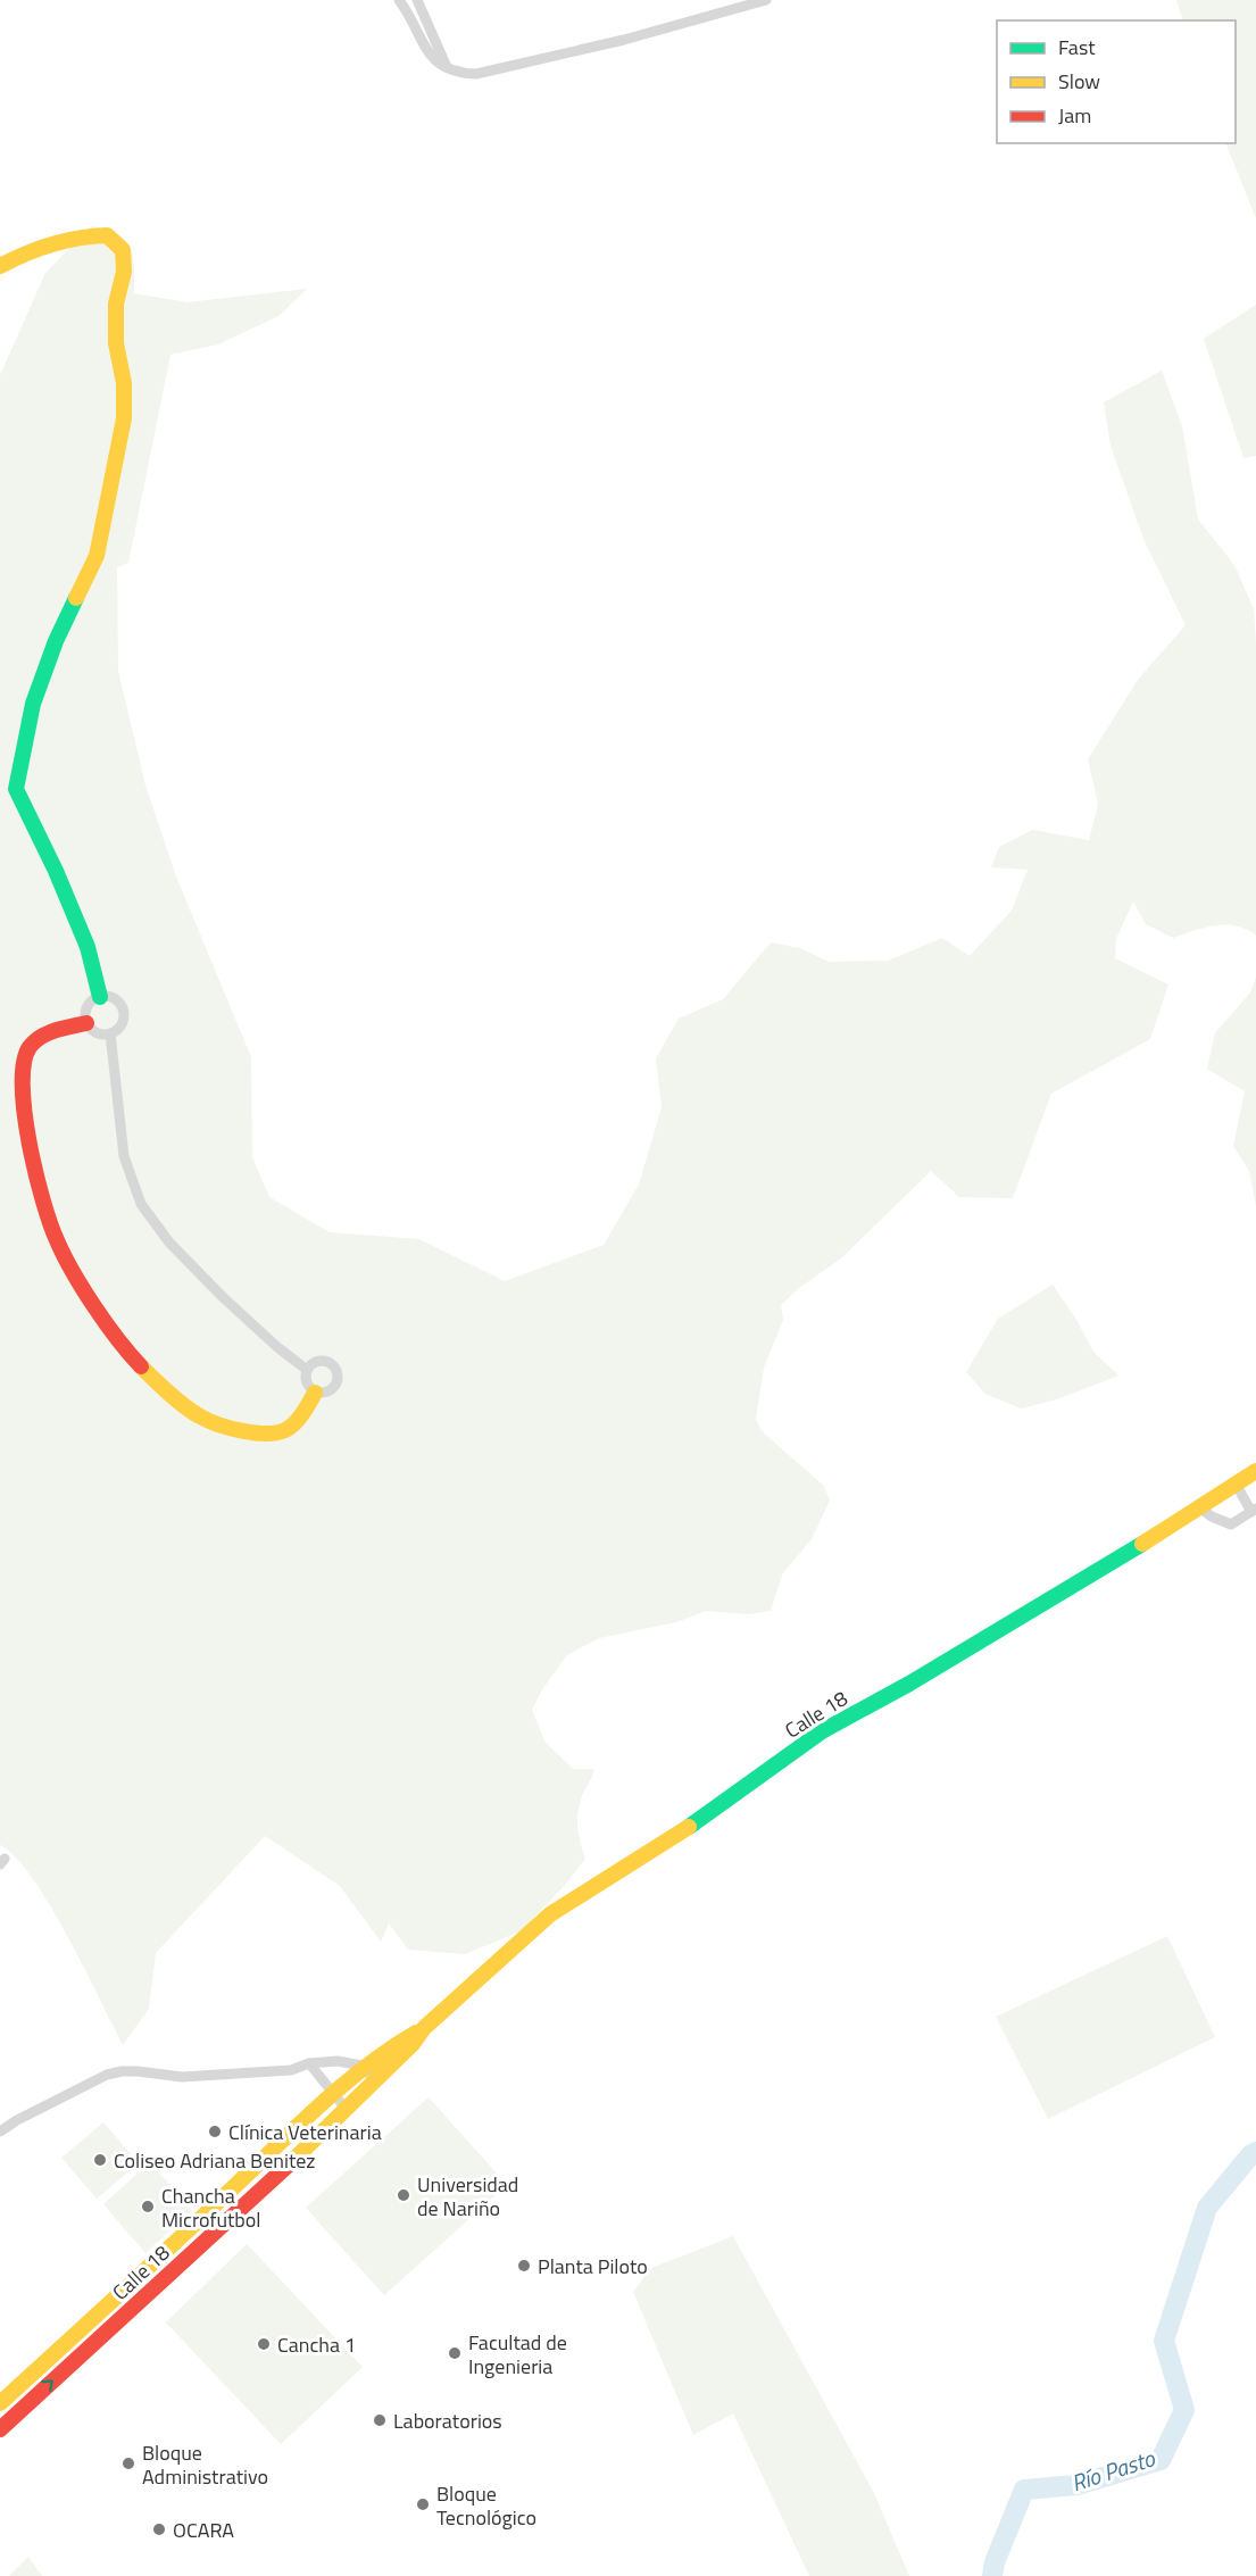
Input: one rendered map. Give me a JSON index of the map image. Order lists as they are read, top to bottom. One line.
{"streets":{"main road":["Calle 18"]},"water":["Río Pasto"],"places":["Clínica Veterinaria","Coliseo Adriana Benitez","Universidad de Nariño","Chancha Microfutbol","Planta Piloto","Cancha 1","Facultad de Ingenieria","Laboratorios","Bloque Administrativo","Bloque Tecnológico","OCARA"],"legend":["Fast","Slow","Jam"]}
